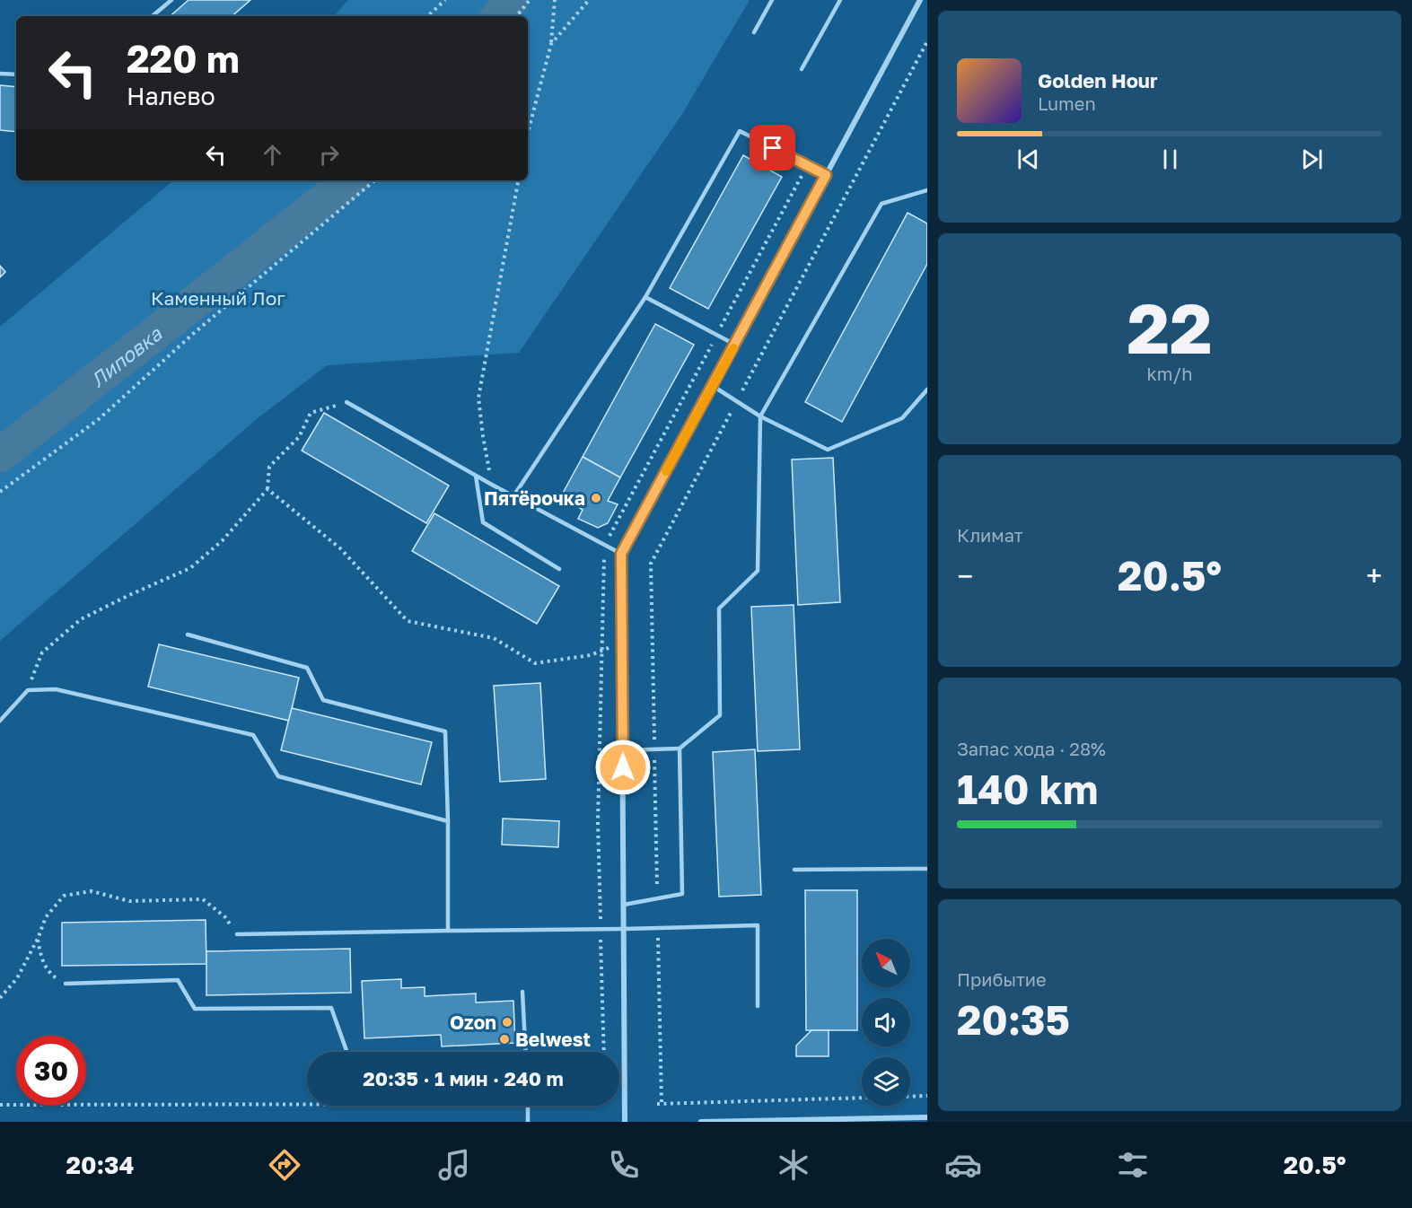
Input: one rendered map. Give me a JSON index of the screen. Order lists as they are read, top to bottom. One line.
{"water":["Липовка"],"parks":["Каменный Лог"],"places":["Пятёрочка","Ozon","Belwest"],"north":"top left","page":{"turn":["220 m","Налево"],"song":["Golden Hour","Lumen"],"tile":[["22","km/h"],"Климат",["Запас хода · 28%","140 km"],["Прибытие","20:35"]],"heat":["−","20.5°","+"],"limit":"30","trip":"20:35 · 1 мин · 240 m","tabs":["20:34","20.5°"]}}
